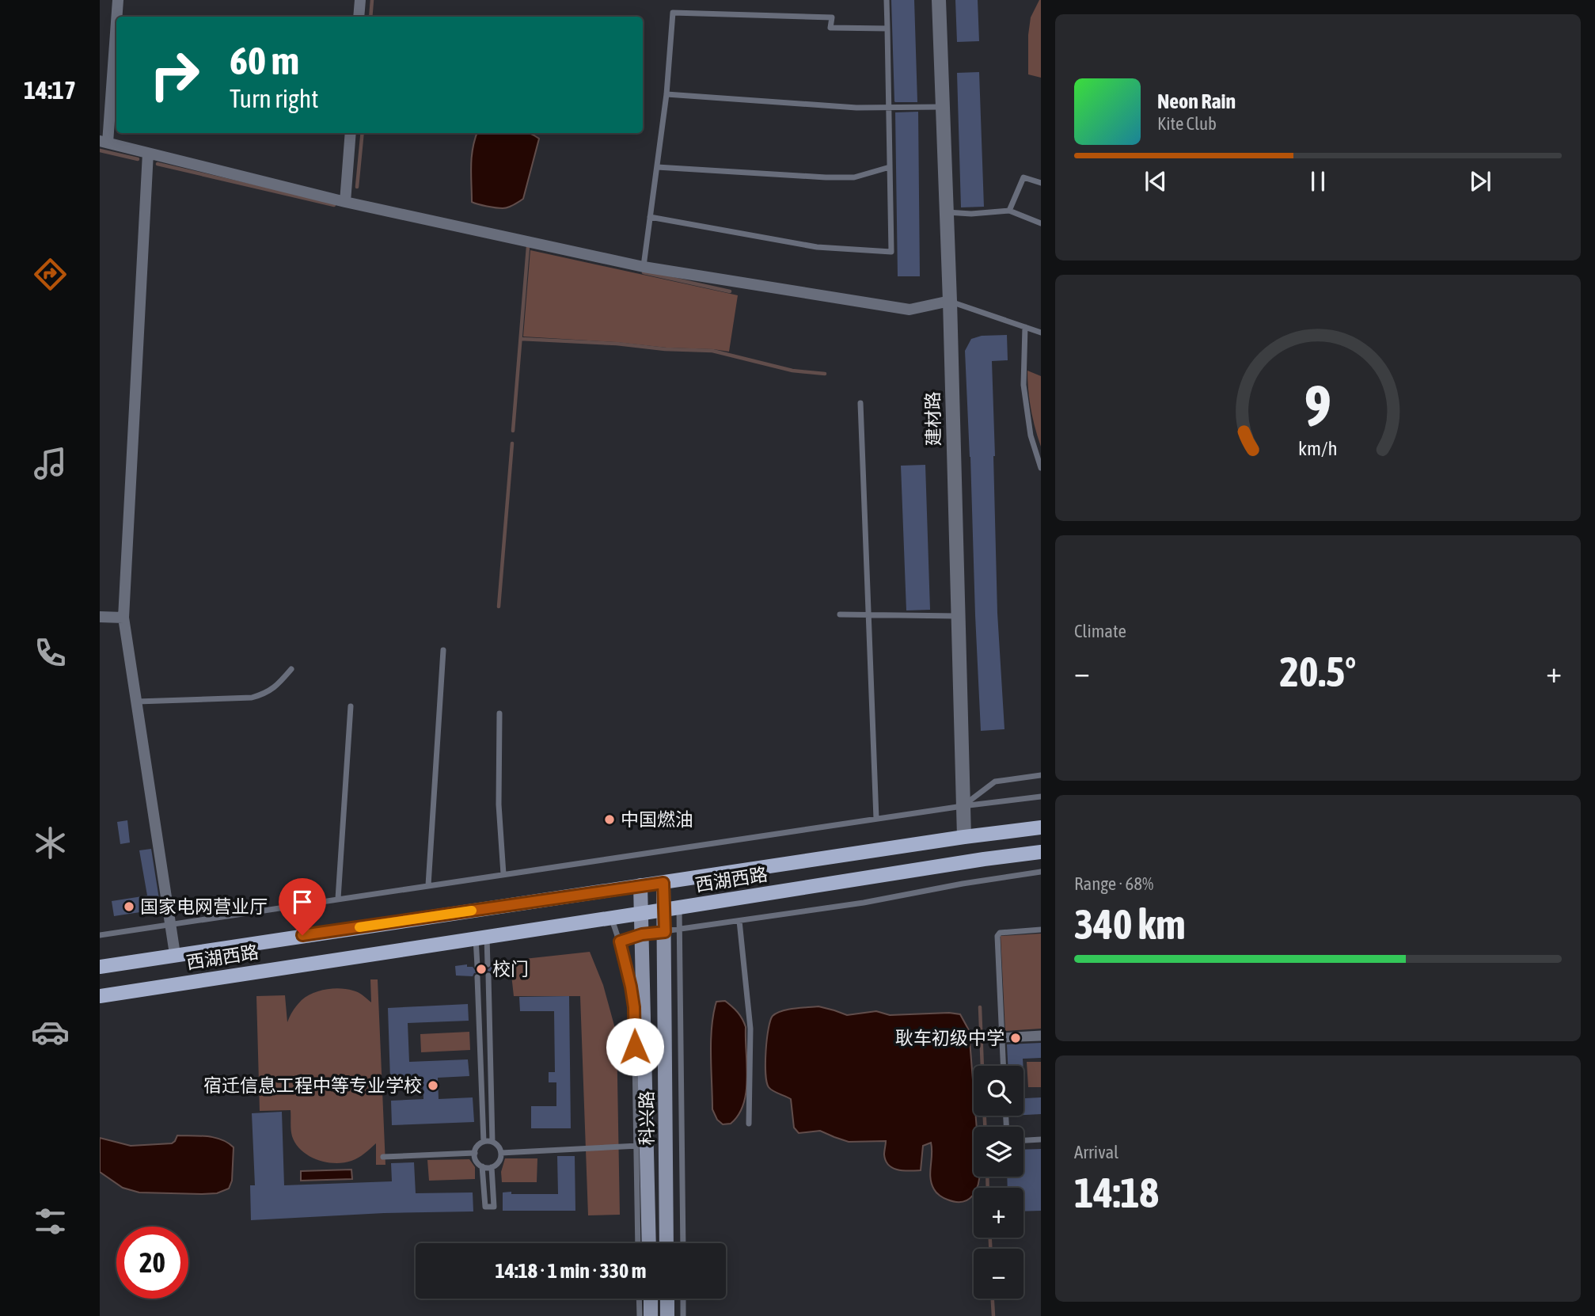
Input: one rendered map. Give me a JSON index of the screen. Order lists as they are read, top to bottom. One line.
{"streets":{"main road":["西湖西路","科兴路"],"street":["建材路"]},"crossings":[["建材路","西湖西路"],["西湖西路","科兴路"]],"places":["中国燃油","国家电网营业厅","校门","耿车初级中学","宿迁信息工程中等专业学校"],"page":{"tabs":"14:17","turn":["60 m","Turn right"],"song":["Neon Rain","Kite Club"],"tile":["Climate",["Range · 68%","340 km"],["Arrival","14:18"]],"heat":["−","20.5°","+"],"map_buttons":["+","−"],"limit":"20","trip":"14:18 · 1 min · 330 m","gauge":["9","km/h"]}}
